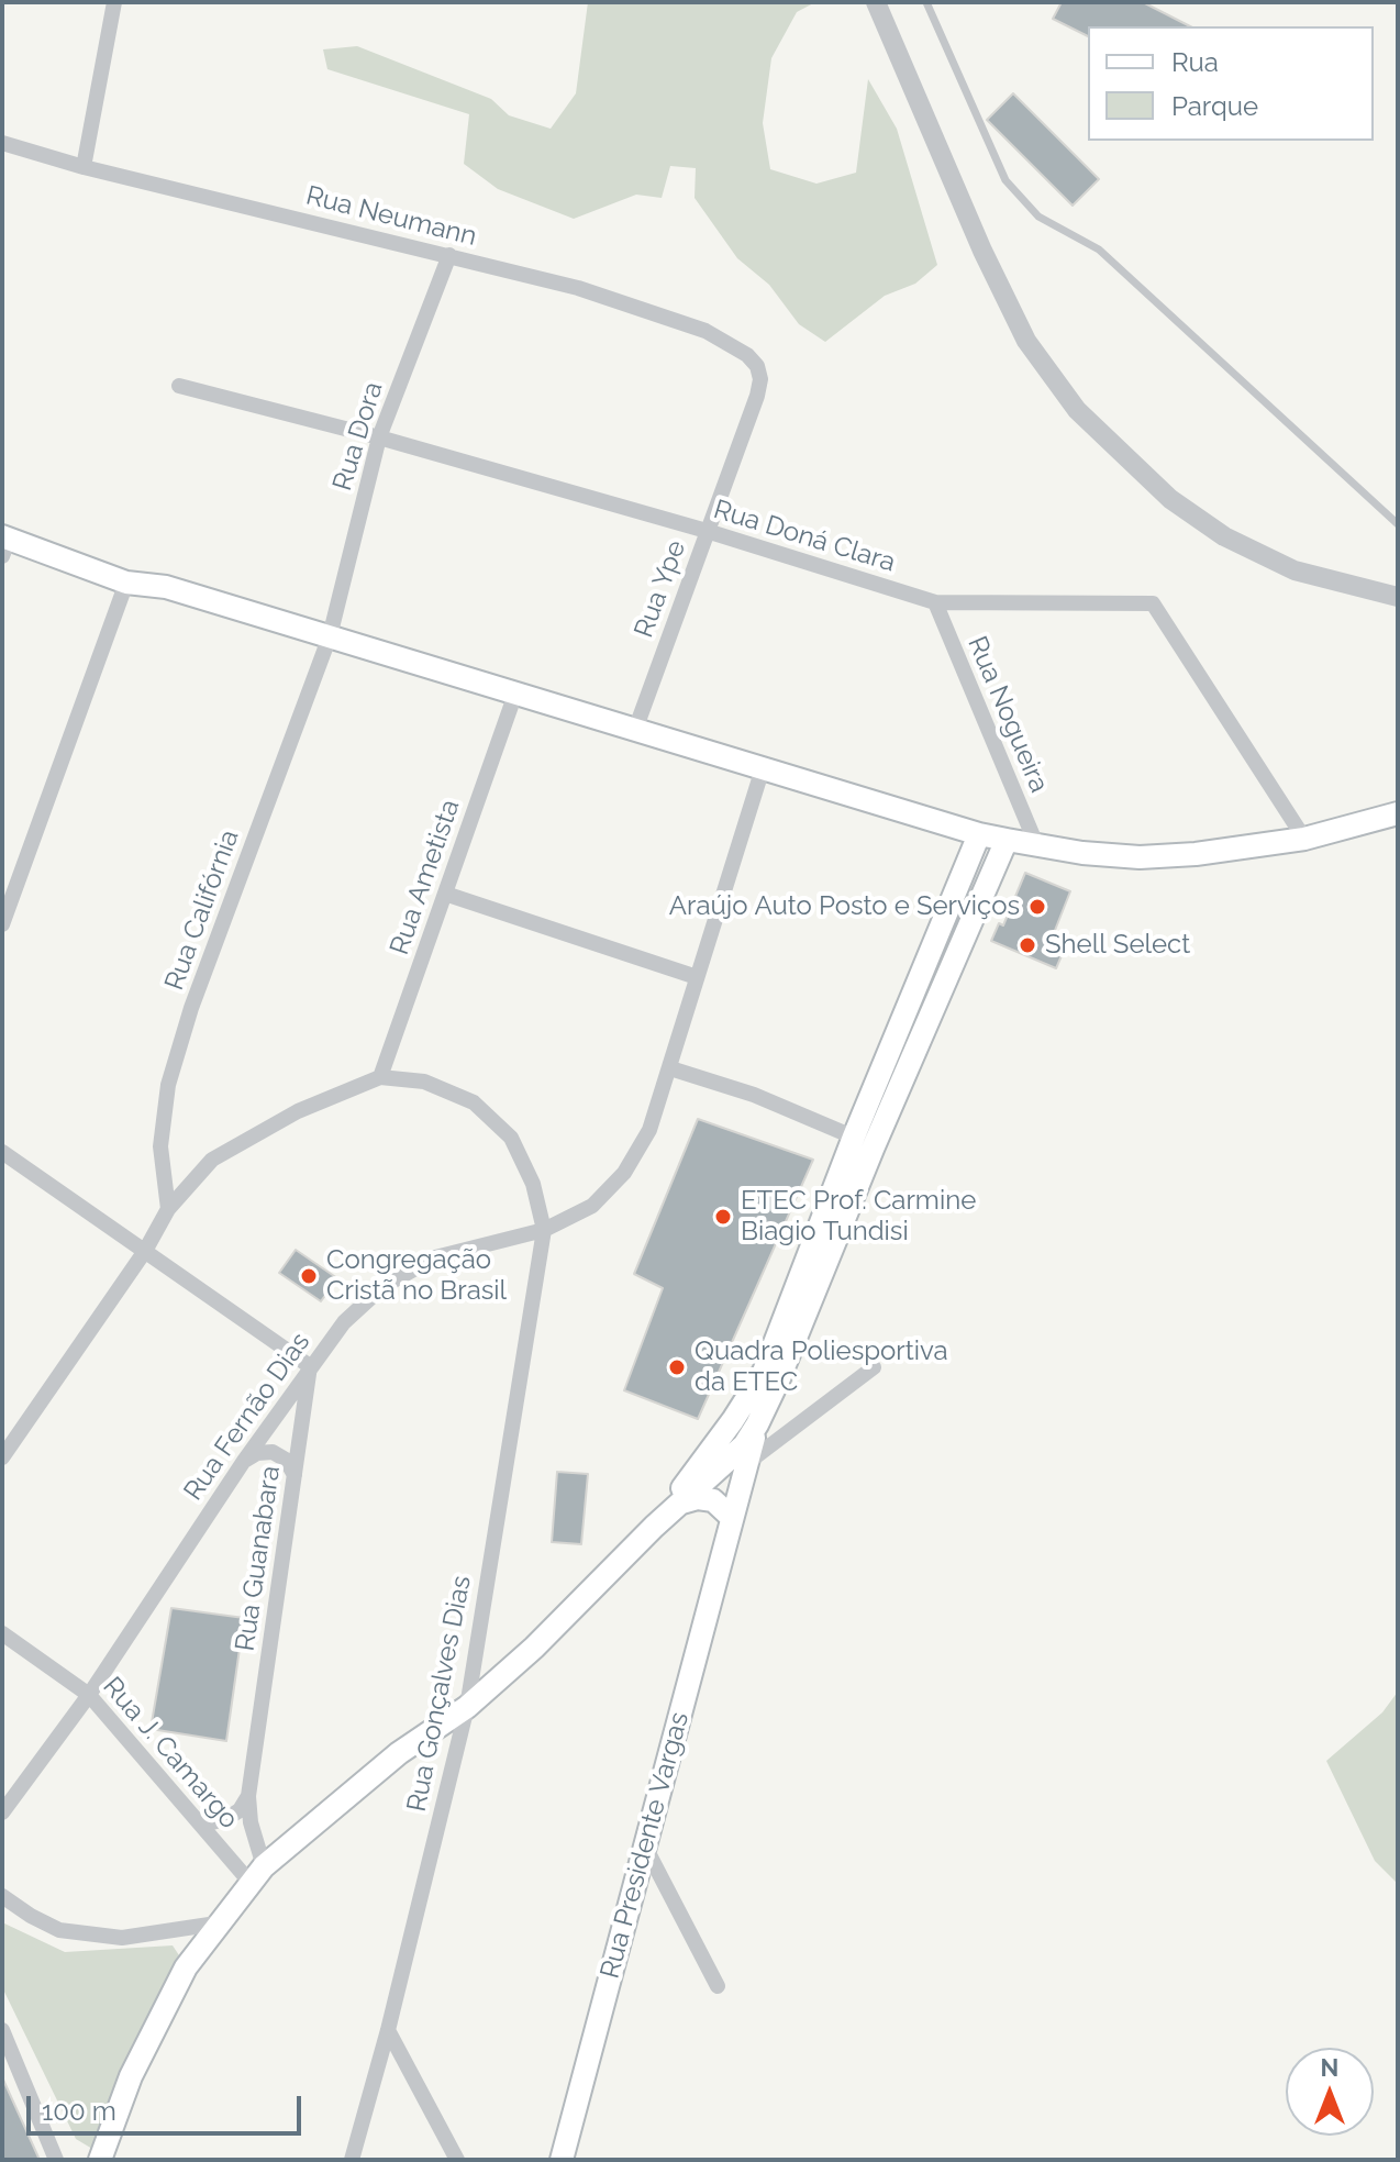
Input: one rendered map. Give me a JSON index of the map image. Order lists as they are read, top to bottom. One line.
{"streets":{"main road":["Rua Presidente Vargas"],"street":["Rua Neumann","Rua Dora","Rua Doná Clara","Rua Ype","Rua Nogueira","Rua Ametista","Rua Califórnia","Rua Fernão Dias","Rua Guanabara","Rua Gonçalves Dias","Rua J. Camargo"]},"crossings":[["Rua Neumann","Rua Dora"],["Rua Neumann","Rua Ype"],["Rua Dora","Rua Doná Clara"],["Rua Dora","Rua Califórnia"],["Rua Doná Clara","Rua Ype"],["Rua Doná Clara","Rua Nogueira"],["Rua Fernão Dias","Rua Guanabara"],["Rua Fernão Dias","Rua Gonçalves Dias"],["Rua Fernão Dias","Rua J. Camargo"],["Rua Guanabara","Rua J. Camargo"]],"places":["Araújo Auto Posto e Serviços","Shell Select","ETEC Prof. Carmine Biagio Tundisi","Congregação Cristã no Brasil","Quadra Poliesportiva da ETEC"],"legend":["Rua","Parque"],"scale_bar":"100 m","north":"top"}
